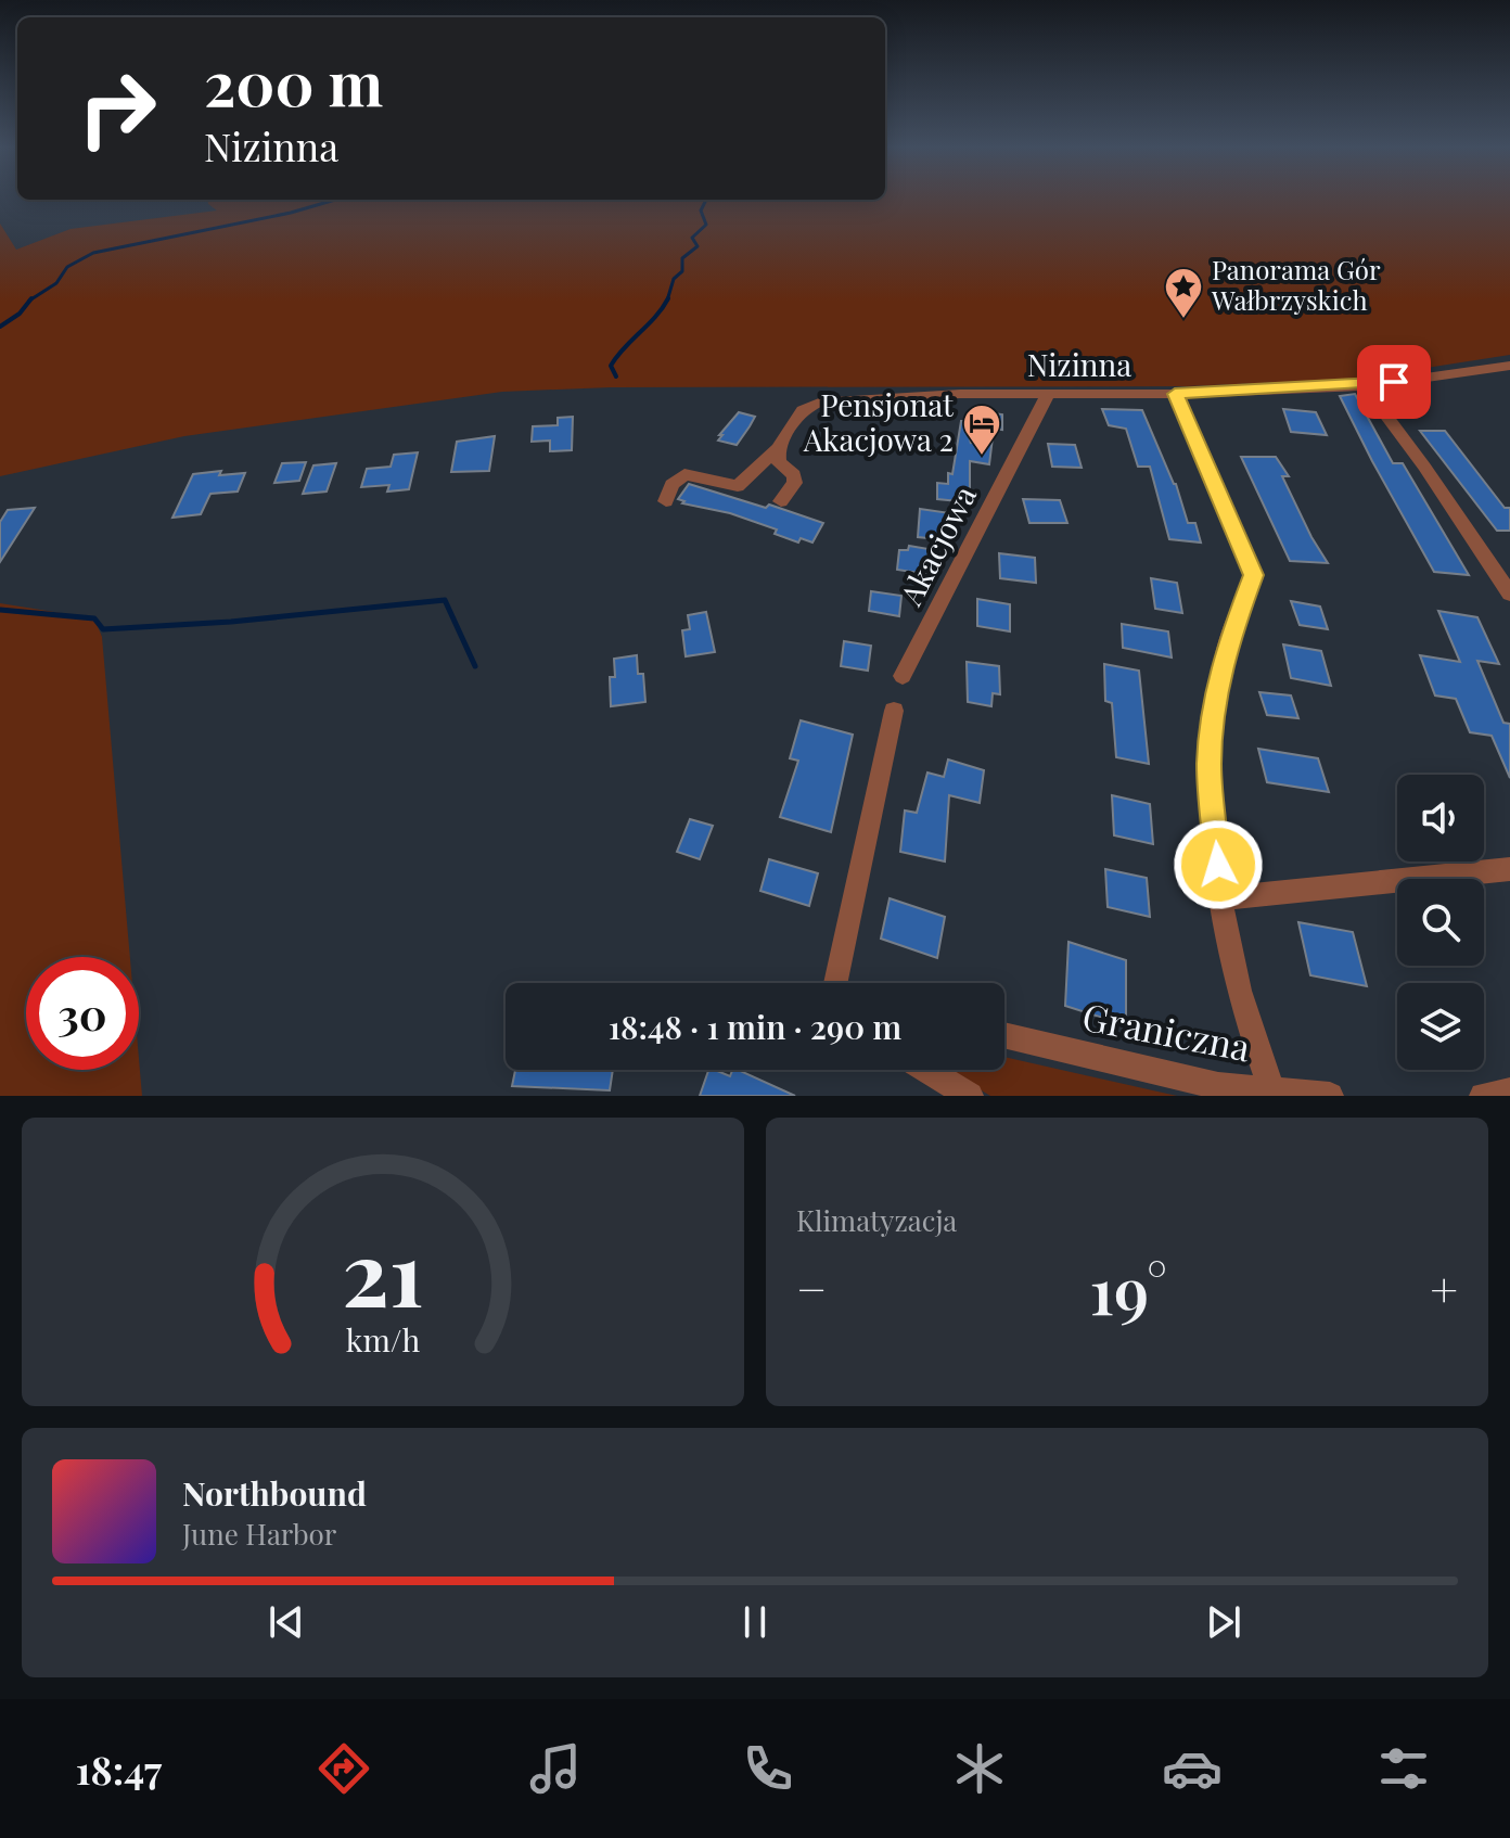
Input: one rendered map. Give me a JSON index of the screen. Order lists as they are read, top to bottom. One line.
{"streets":{"street":["Nizinna","Akacjowa","Graniczna"]},"crossings":[["Nizinna","Akacjowa"]],"places":{"place":["Panorama Gór Wałbrzyskich"],"hotel":["Pensjonat Akacjowa 2"]},"page":{"turn":["200 m","Nizinna"],"limit":"30","trip":"18:48 · 1 min · 290 m","tile":"Klimatyzacja","heat":["−","19°","+"],"song":["Northbound","June Harbor"],"tabs":"18:47","gauge":["21","km/h"]}}
